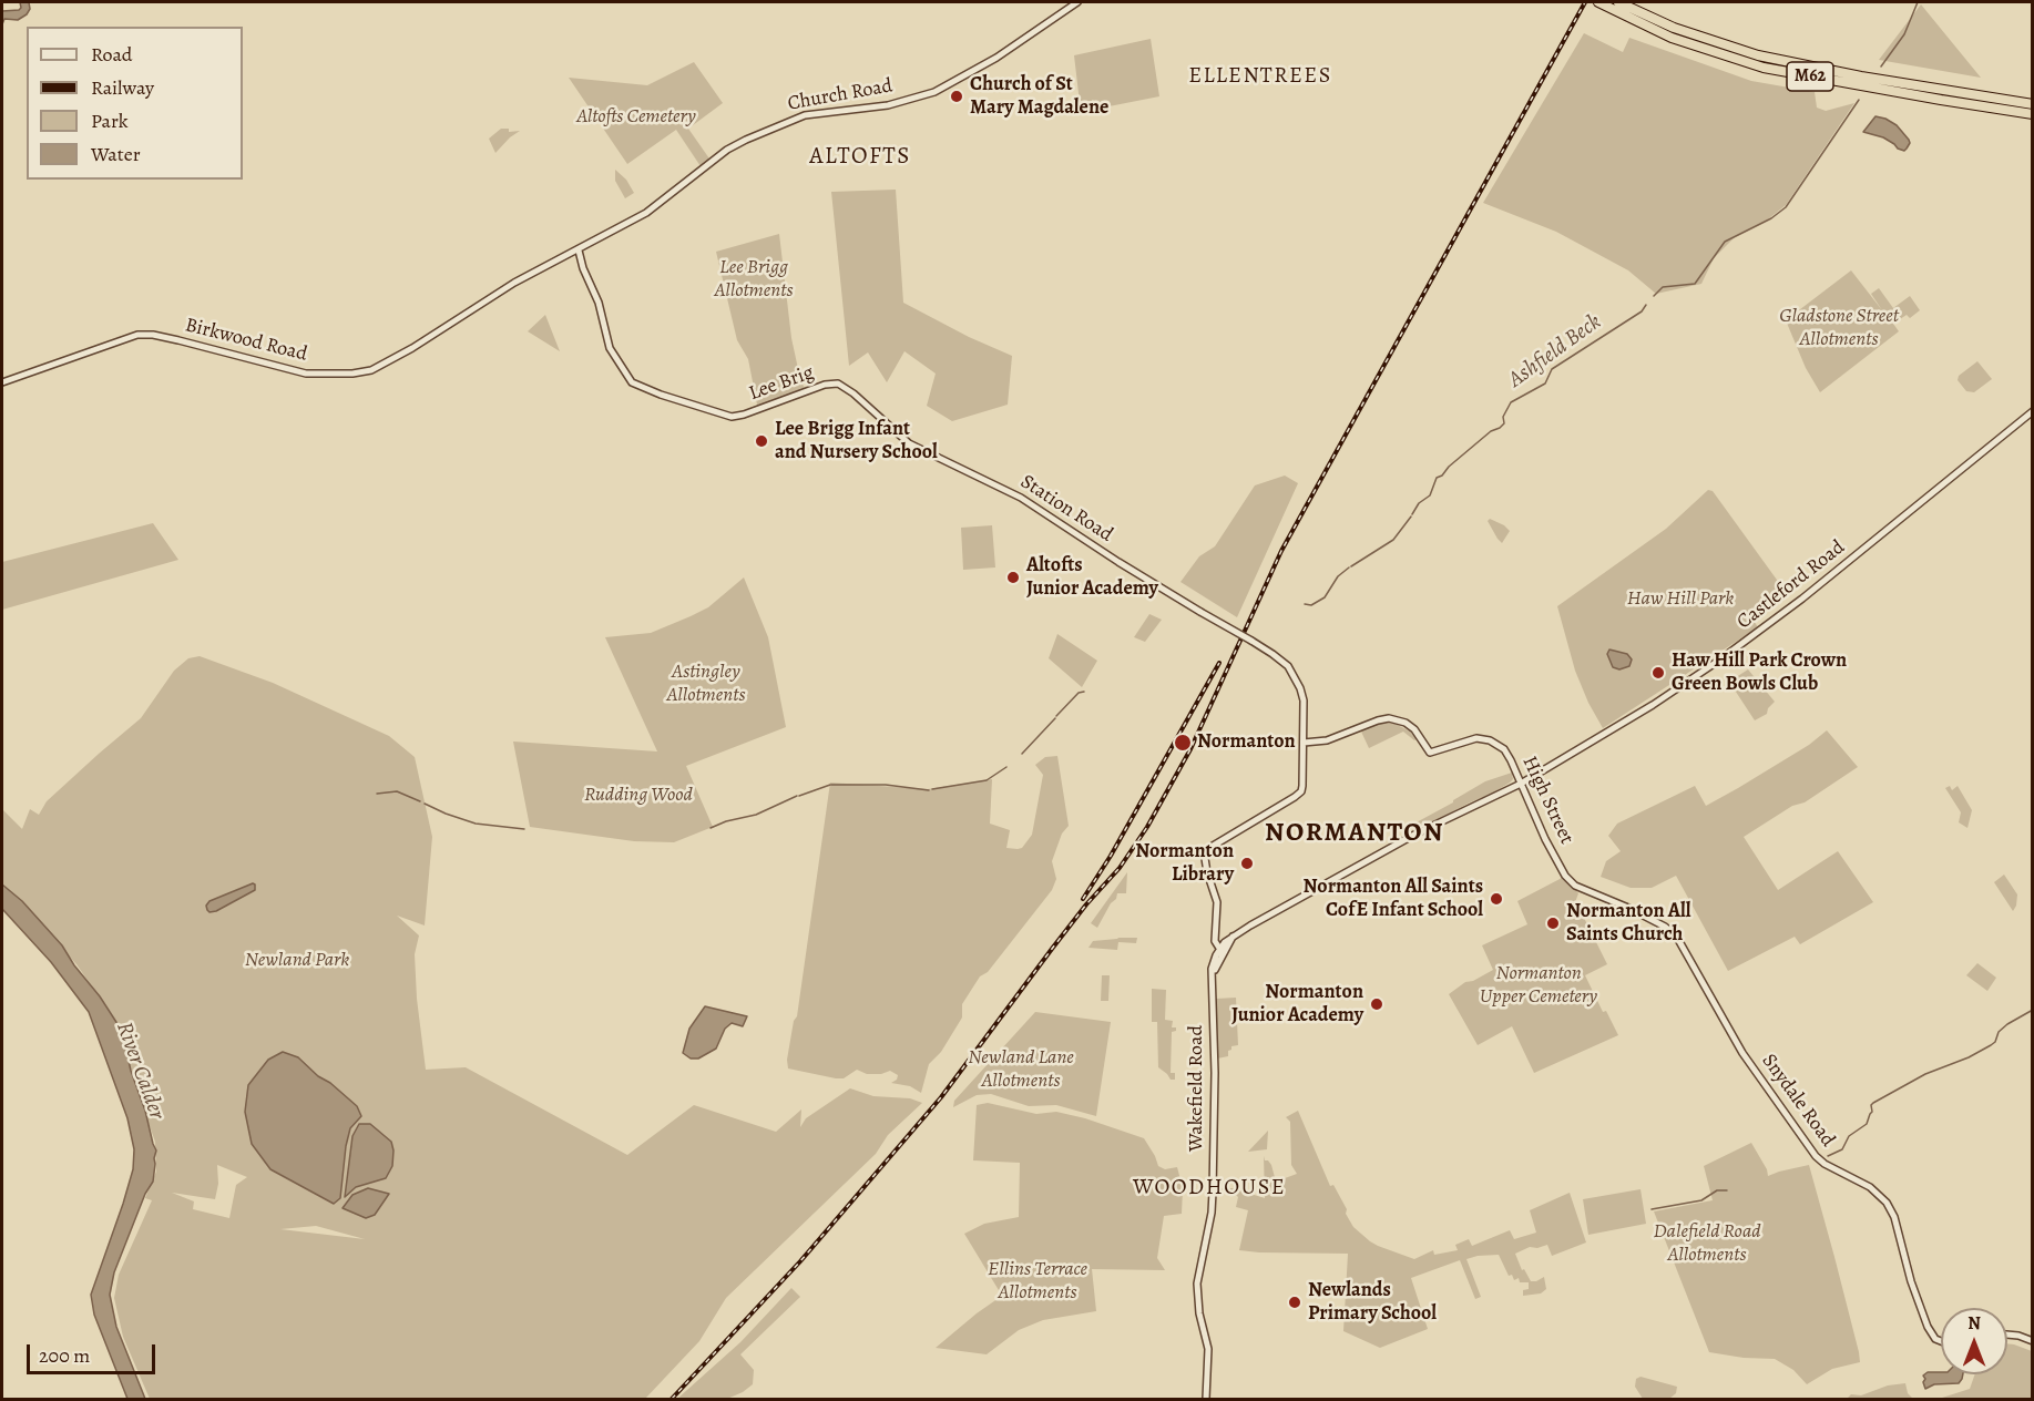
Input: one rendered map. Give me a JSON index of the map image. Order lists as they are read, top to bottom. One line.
{"streets":{"highway":["M62"],"street":["Church Road","Birkwood Road","Lee Brig","Station Road","Castleford Road","High Street","Wakefield Road","Snydale Road"]},"crossings":[["Church Road","Birkwood Road"],["Church Road","Lee Brig"],["Birkwood Road","Lee Brig"],["Lee Brig","Station Road"],["Station Road","High Street"],["Castleford Road","High Street"],["High Street","Snydale Road"]],"districts":["ELLENTREES","ALTOFTS","NORMANTON","WOODHOUSE"],"water":["Ashfield Beck","River Calder"],"parks":["Altofts Cemetery","Lee Brigg Allotments","Gladstone Street Allotments","Haw Hill Park","Astingley Allotments","Rudding Wood","Newland Park","Normanton Upper Cemetery","Newland Lane Allotments","Dalefield Road Allotments","Ellins Terrace Allotments"],"places":["Church of St Mary Magdalene","Lee Brigg Infant and Nursery School","Altofts Junior Academy","Haw Hill Park Crown Green Bowls Club","Normanton","Normanton Library","Normanton All Saints CofE Infant School","Normanton All Saints Church","Normanton Junior Academy","Newlands Primary School"],"legend":["Road","Railway","Park","Water"],"scale_bar":"200 m","north":"top"}
